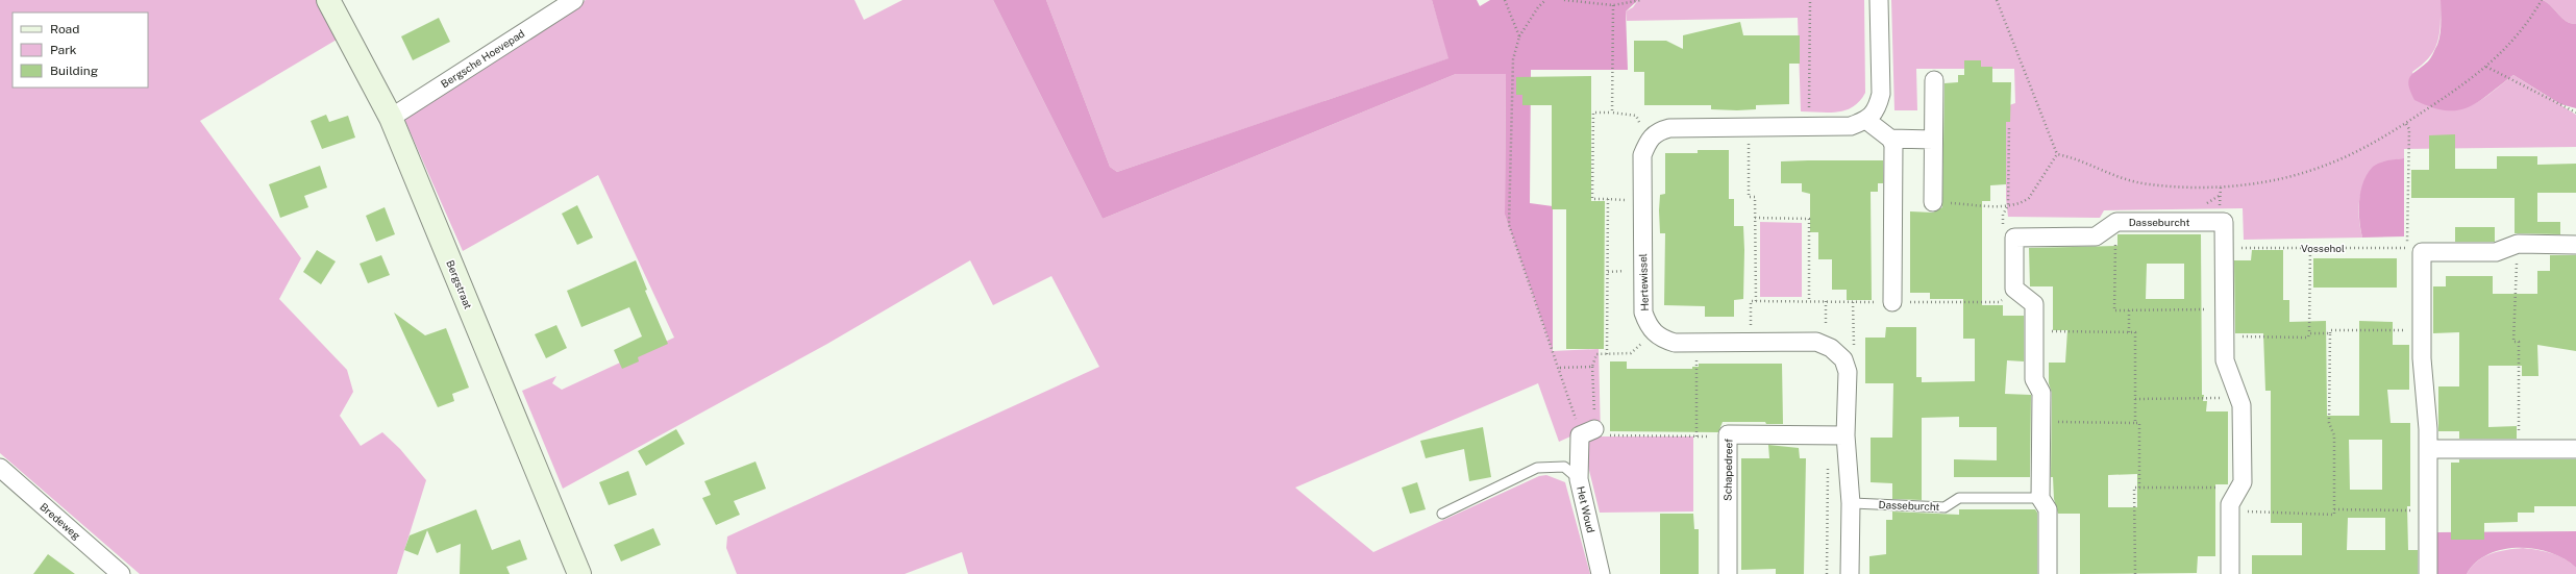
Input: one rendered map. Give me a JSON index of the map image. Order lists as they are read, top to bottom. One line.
{"streets":{"street":["Bergsche Hoevepad","Dasseburcht","Hertewissel","Bergstraat","Schapedreef","Het Woud","Bredeweg"],"path":["Vossehol"]},"crossings":[["Bergsche Hoevepad","Bergstraat"],["Dasseburcht","Vossehol"]],"legend":["Road","Park","Building"]}
